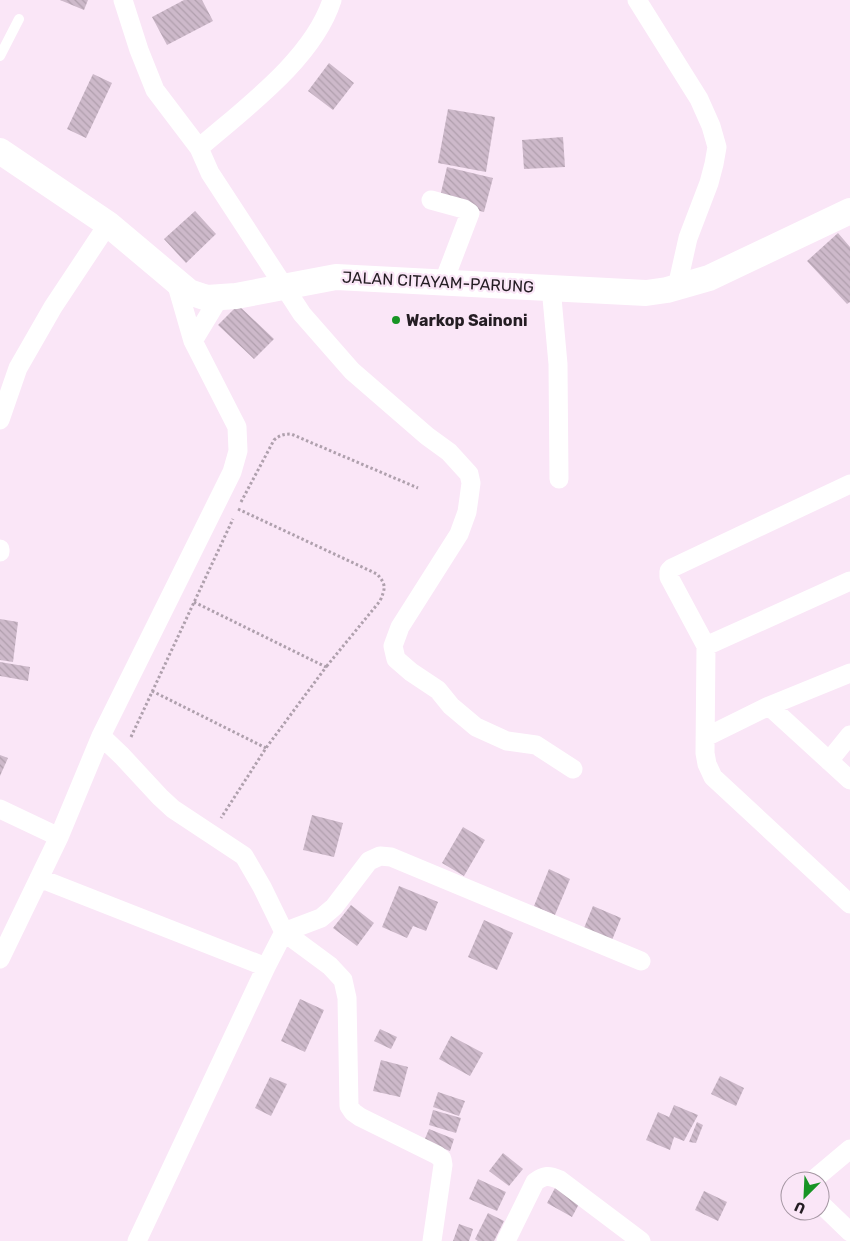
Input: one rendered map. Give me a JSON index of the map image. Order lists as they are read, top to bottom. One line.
{"streets":{"street":["JALAN CITAYAM-PARUNG"]},"places":["Warkop Sainoni"],"north":"bottom left"}
